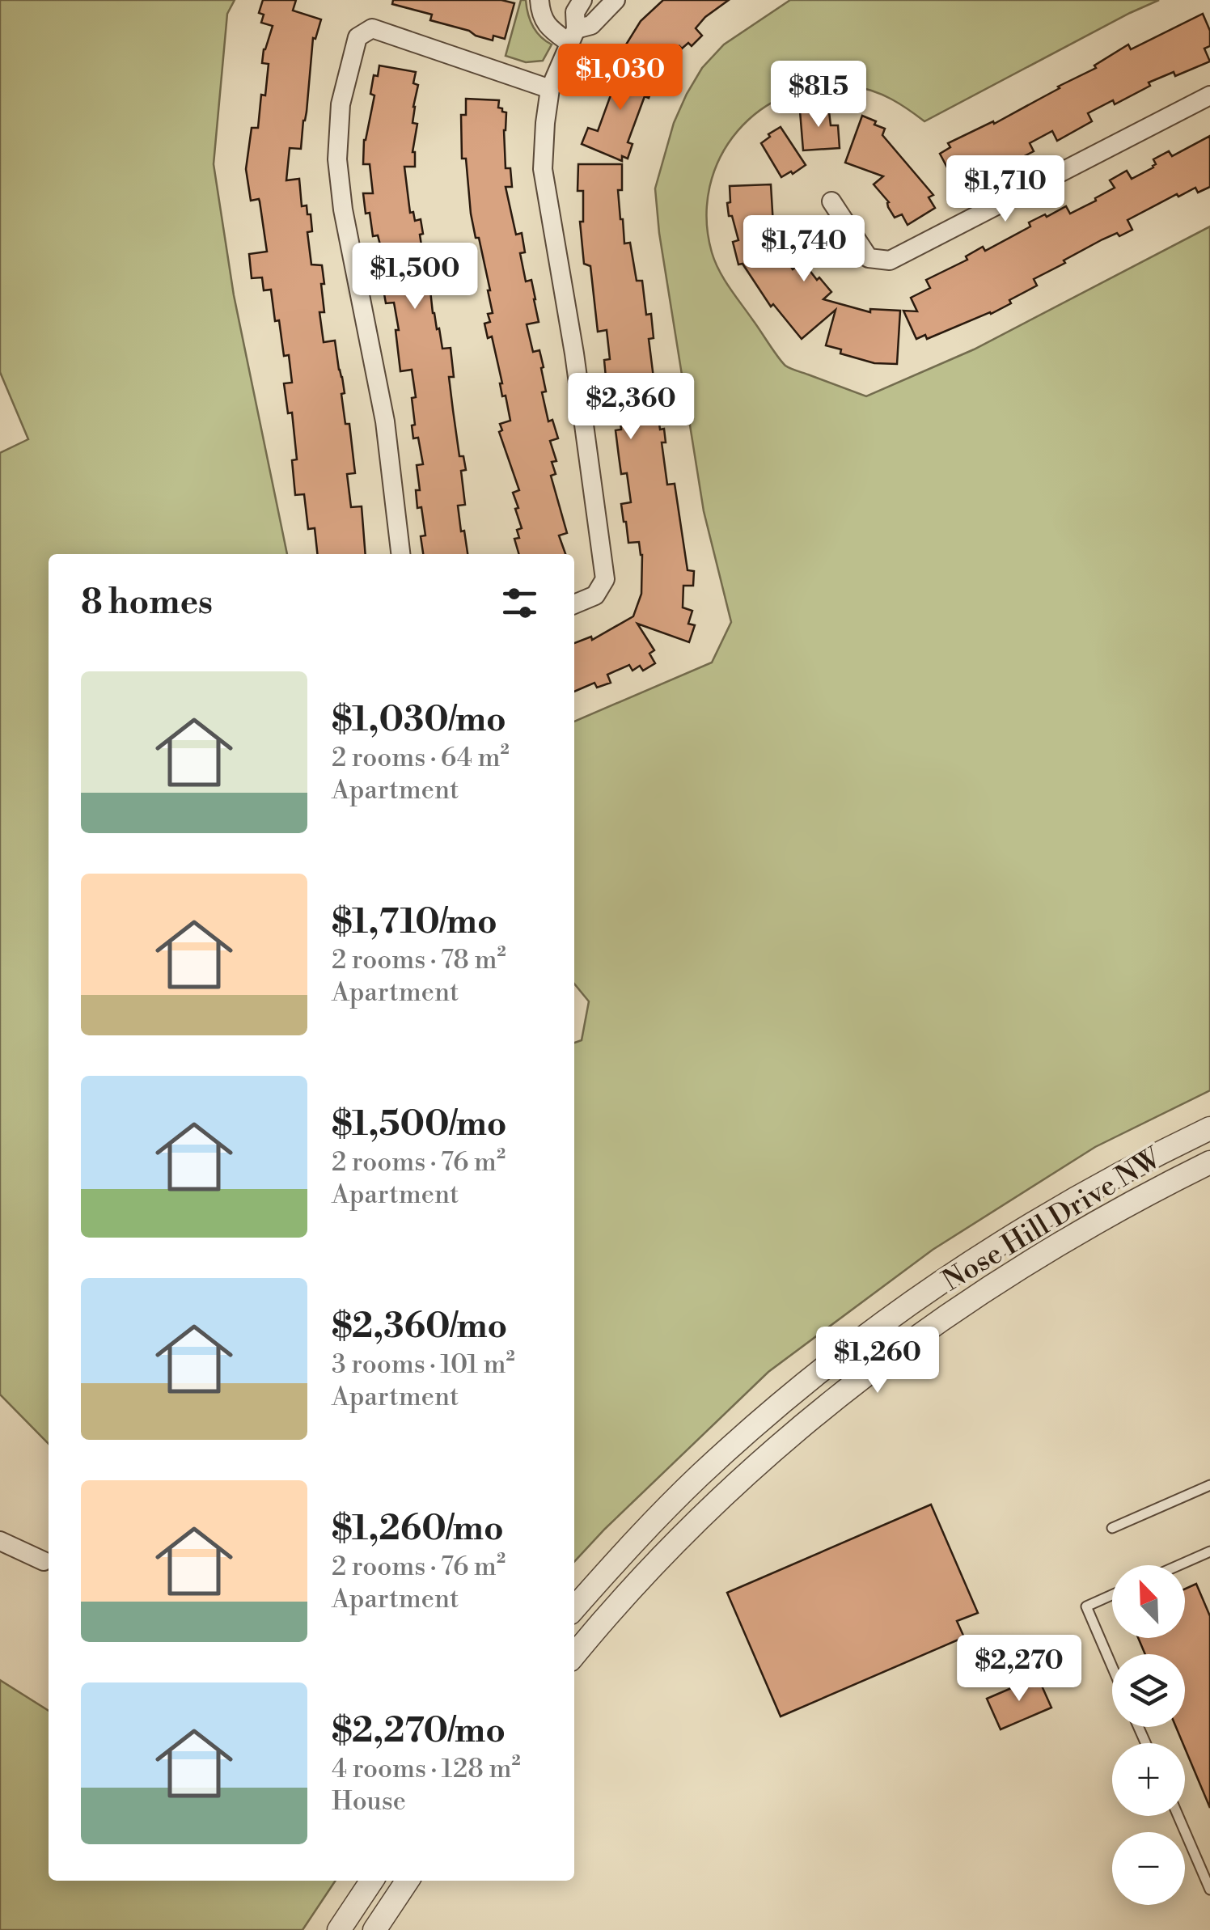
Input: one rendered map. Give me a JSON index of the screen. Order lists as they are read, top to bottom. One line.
{"streets":{"street":["Nose Hill Drive NW"]},"north":"top left","page":{"price":["$1,030","$815","$1,710","$1,740","$1,500","$2,360","$1,260","$2,270"],"heading":"8 homes","list":[{"name":"$1,030/mo","note":"2 rooms · 64 m² · Apartment"},{"name":"$1,710/mo","note":"2 rooms · 78 m² · Apartment"},{"name":"$1,500/mo","note":"2 rooms · 76 m² · Apartment"},{"name":"$2,360/mo","note":"3 rooms · 101 m² · Apartment"},{"name":"$1,260/mo","note":"2 rooms · 76 m² · Apartment"},{"name":"$2,270/mo","note":"4 rooms · 128 m² · House"}],"map_buttons":["+","−"]}}
